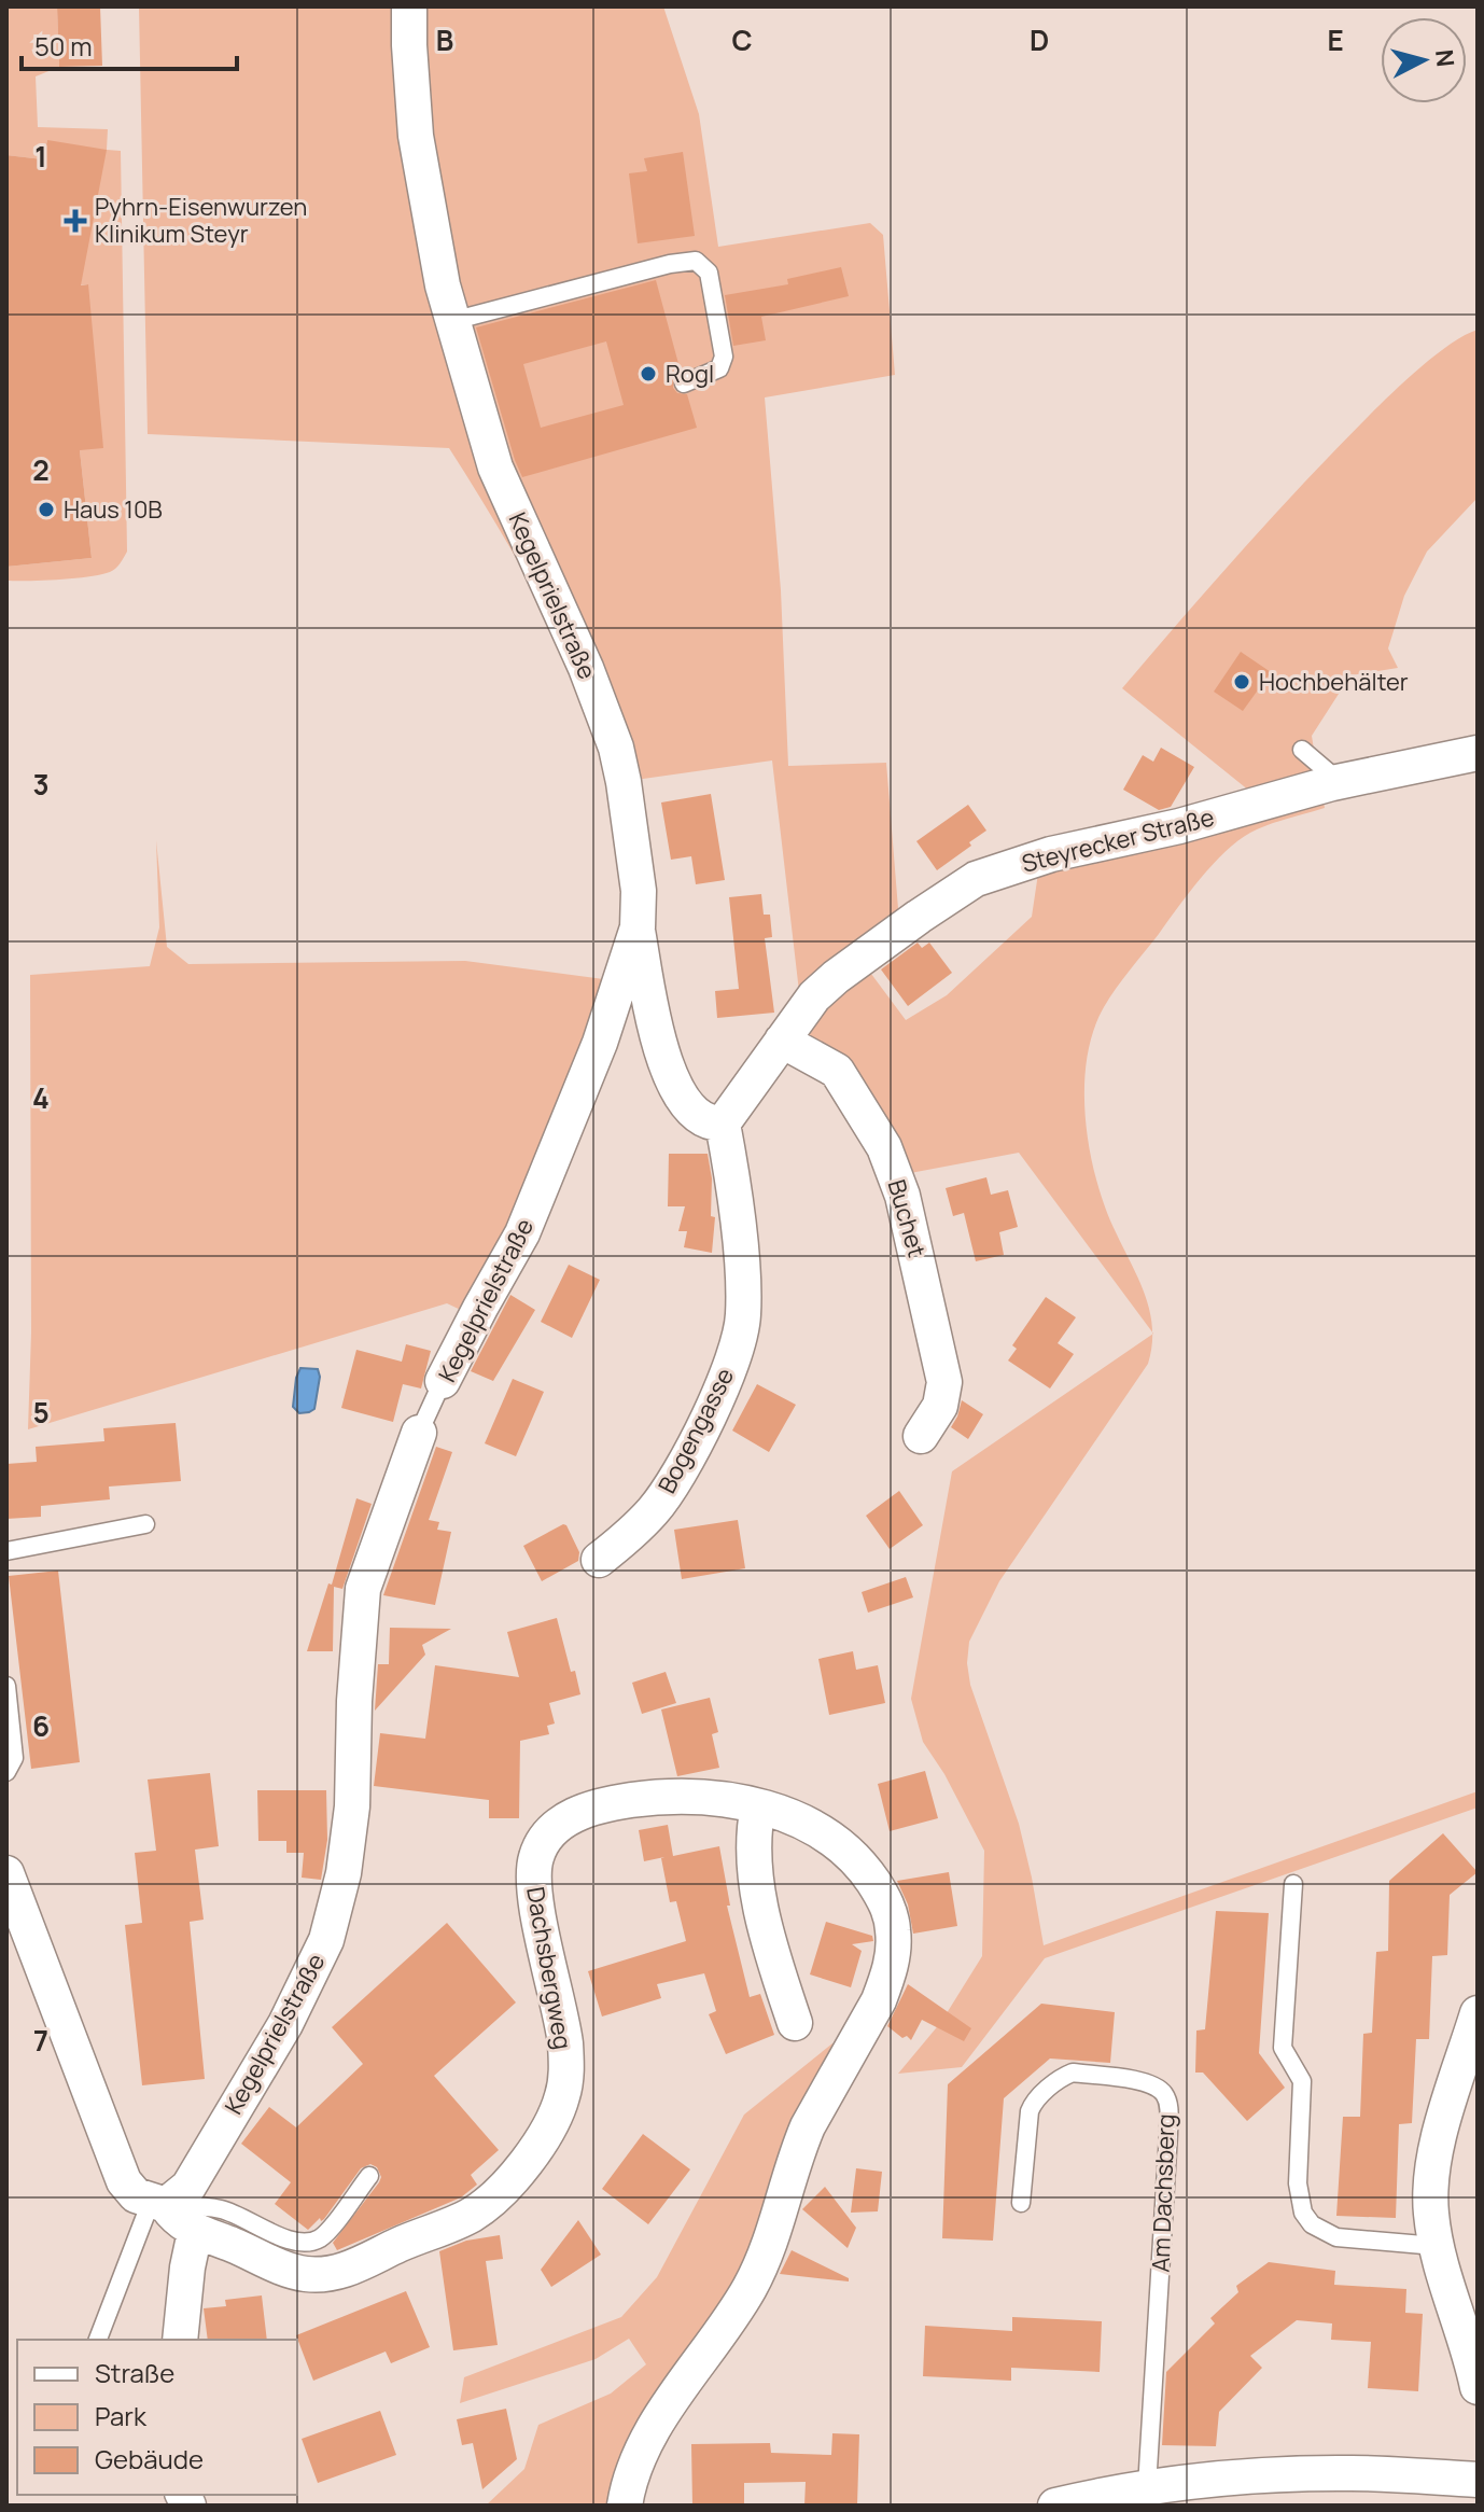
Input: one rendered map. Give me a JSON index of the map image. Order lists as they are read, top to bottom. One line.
{"streets":{"street":["Kegelprielstraße","Steyrecker Straße","Buchet","Bogengasse","Dachsbergweg"],"lane":["Am Dachsberg"]},"crossings":[["Kegelprielstraße","Dachsbergweg"],["Steyrecker Straße","Buchet"],["Steyrecker Straße","Bogengasse"]],"places":{"health":["Pyhrn-Eisenwurzen Klinikum Steyr"],"other":["Rogl","Haus 10B","Hochbehälter"]},"legend":["Straße","Park","Gebäude"],"scale_bar":"50 m","north":"right","grid":{"columns":["B","C","D","E"],"rows":["1","2","3","4","5","6","7"]}}
